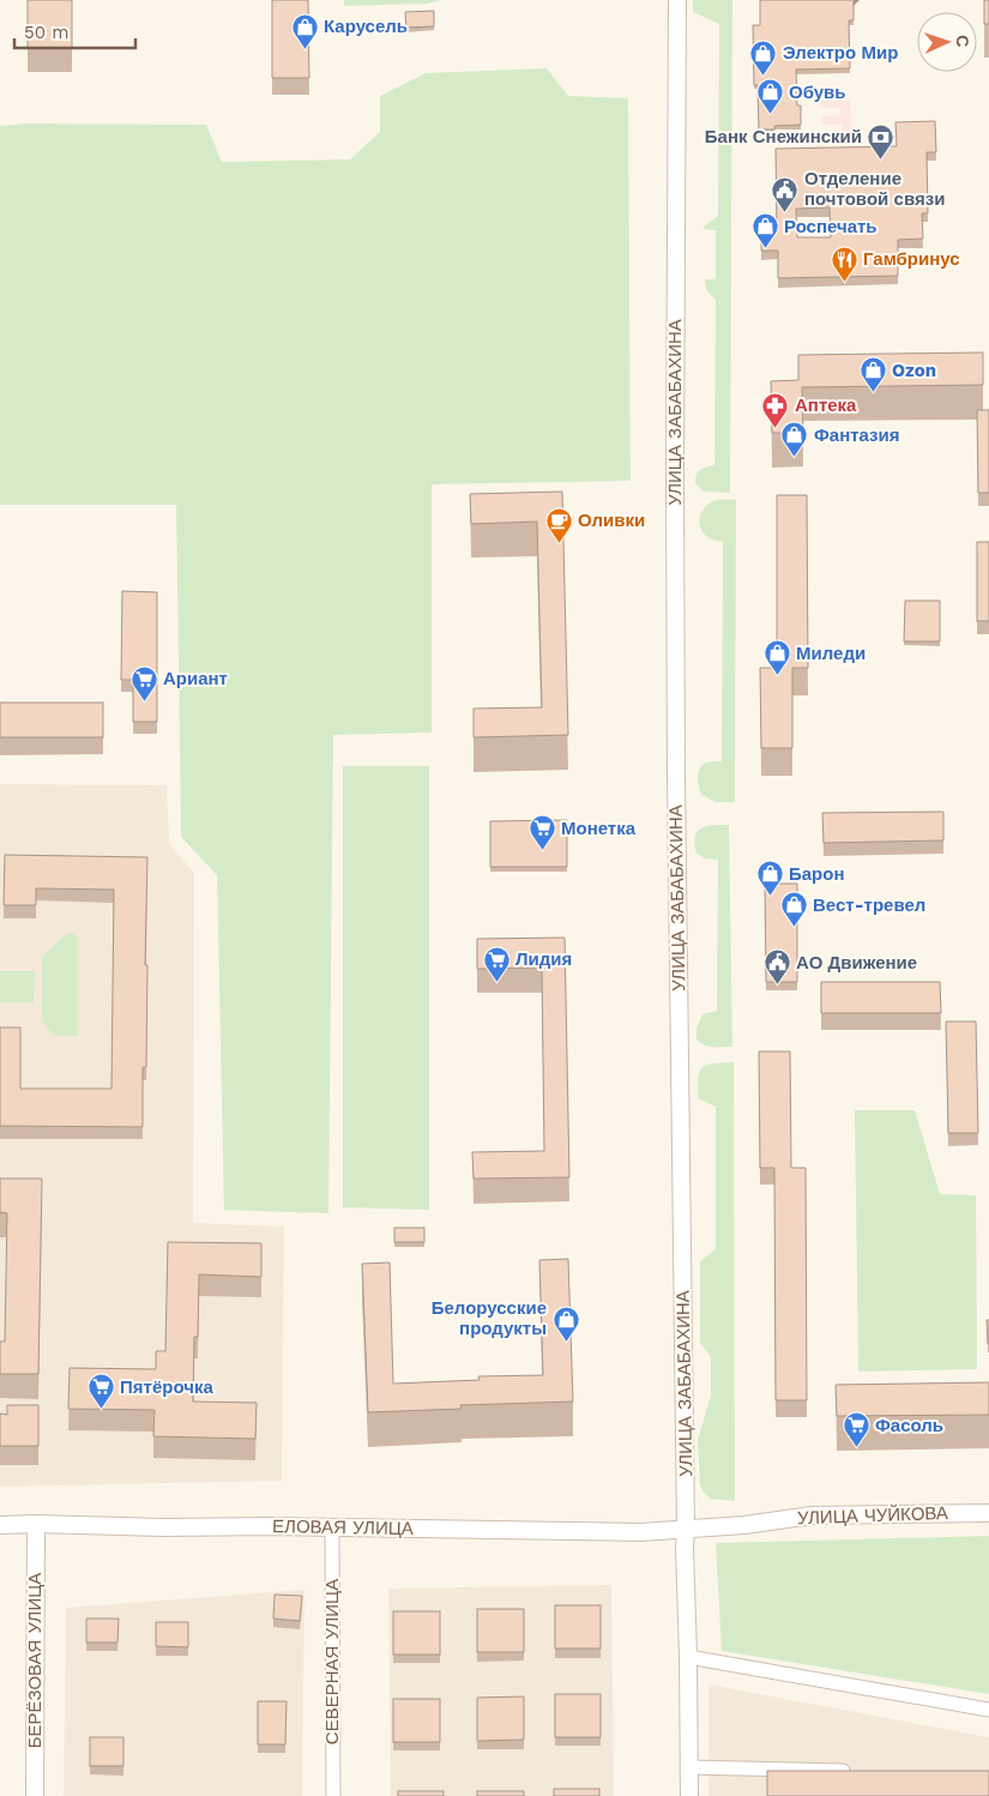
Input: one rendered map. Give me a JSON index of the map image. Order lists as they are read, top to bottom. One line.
{"streets":{"street":["УЛИЦА ЗАБАБАХИНА","УЛИЦА ЧУЙКОВА","ЕЛОВАЯ УЛИЦА","БЕРЁЗОВАЯ УЛИЦА","СЕВЕРНАЯ УЛИЦА"]},"crossings":[["УЛИЦА ЗАБАБАХИНА","УЛИЦА ЧУЙКОВА"],["УЛИЦА ЗАБАБАХИНА","ЕЛОВАЯ УЛИЦА"],["УЛИЦА ЧУЙКОВА","ЕЛОВАЯ УЛИЦА"],["ЕЛОВАЯ УЛИЦА","БЕРЁЗОВАЯ УЛИЦА"],["ЕЛОВАЯ УЛИЦА","СЕВЕРНАЯ УЛИЦА"]],"places":{"shop":["Карусель","Электро Мир","Обувь","Роспечать","Ozon","Фантазия","Миледи","Барон","Вест-тревел","Белорусские продукты"],"bank":["Банк Снежинский"],"public building":["Отделение почтовой связи","АО Движение"],"restaurant":["Гамбринус"],"pharmacy":["Аптека"],"cafe":["Оливки"],"supermarket":["Ариант","Монетка","Лидия","Пятёрочка","Фасоль"]},"scale_bar":"50 m","north":"right"}
